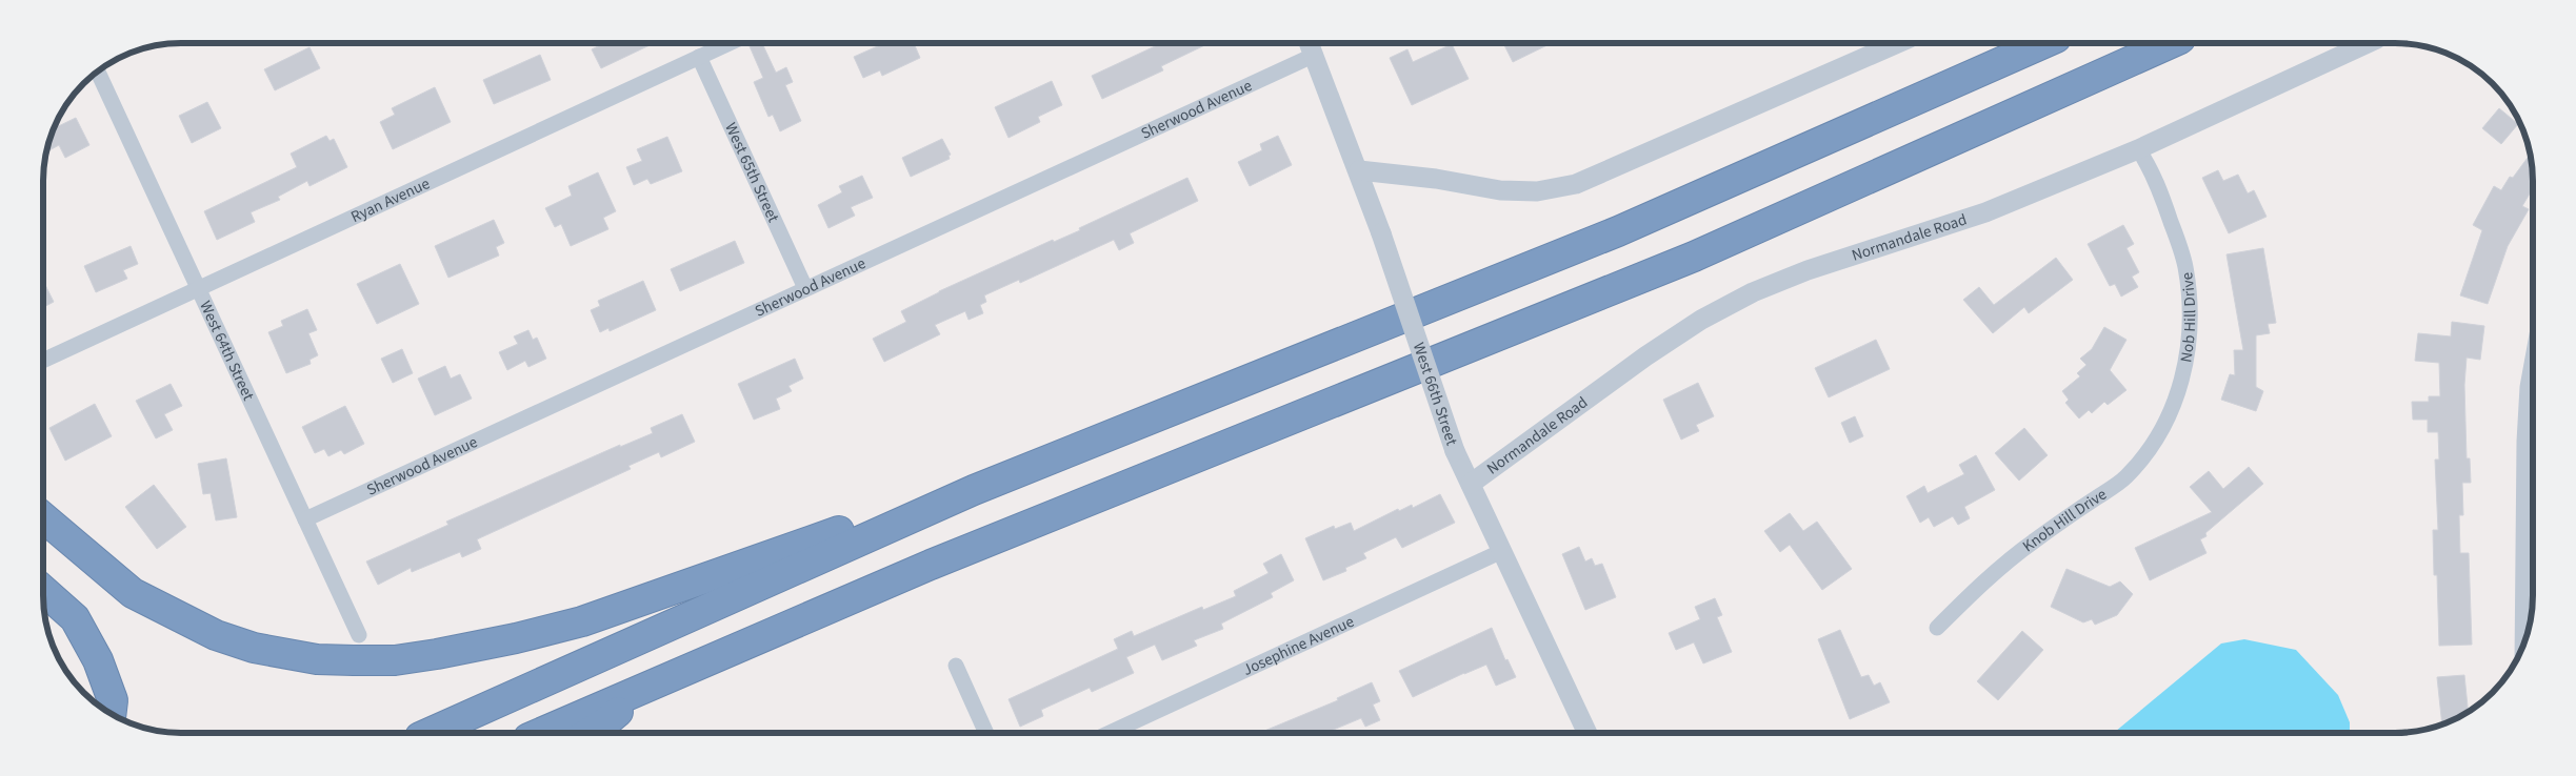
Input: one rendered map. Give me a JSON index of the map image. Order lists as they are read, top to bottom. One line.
{"streets":{"street":["Sherwood Avenue","West 65th Street","Ryan Avenue","Normandale Road","Nob Hill Drive","West 64th Street","West 66th Street","Knob Hill Drive","Josephine Avenue"]},"crossings":[["Sherwood Avenue","West 65th Street"],["Sherwood Avenue","West 64th Street"],["Sherwood Avenue","West 66th Street"],["West 65th Street","Ryan Avenue"],["Ryan Avenue","West 64th Street"],["Normandale Road","Nob Hill Drive"],["Normandale Road","West 66th Street"],["Nob Hill Drive","Knob Hill Drive"],["West 66th Street","Josephine Avenue"]]}
